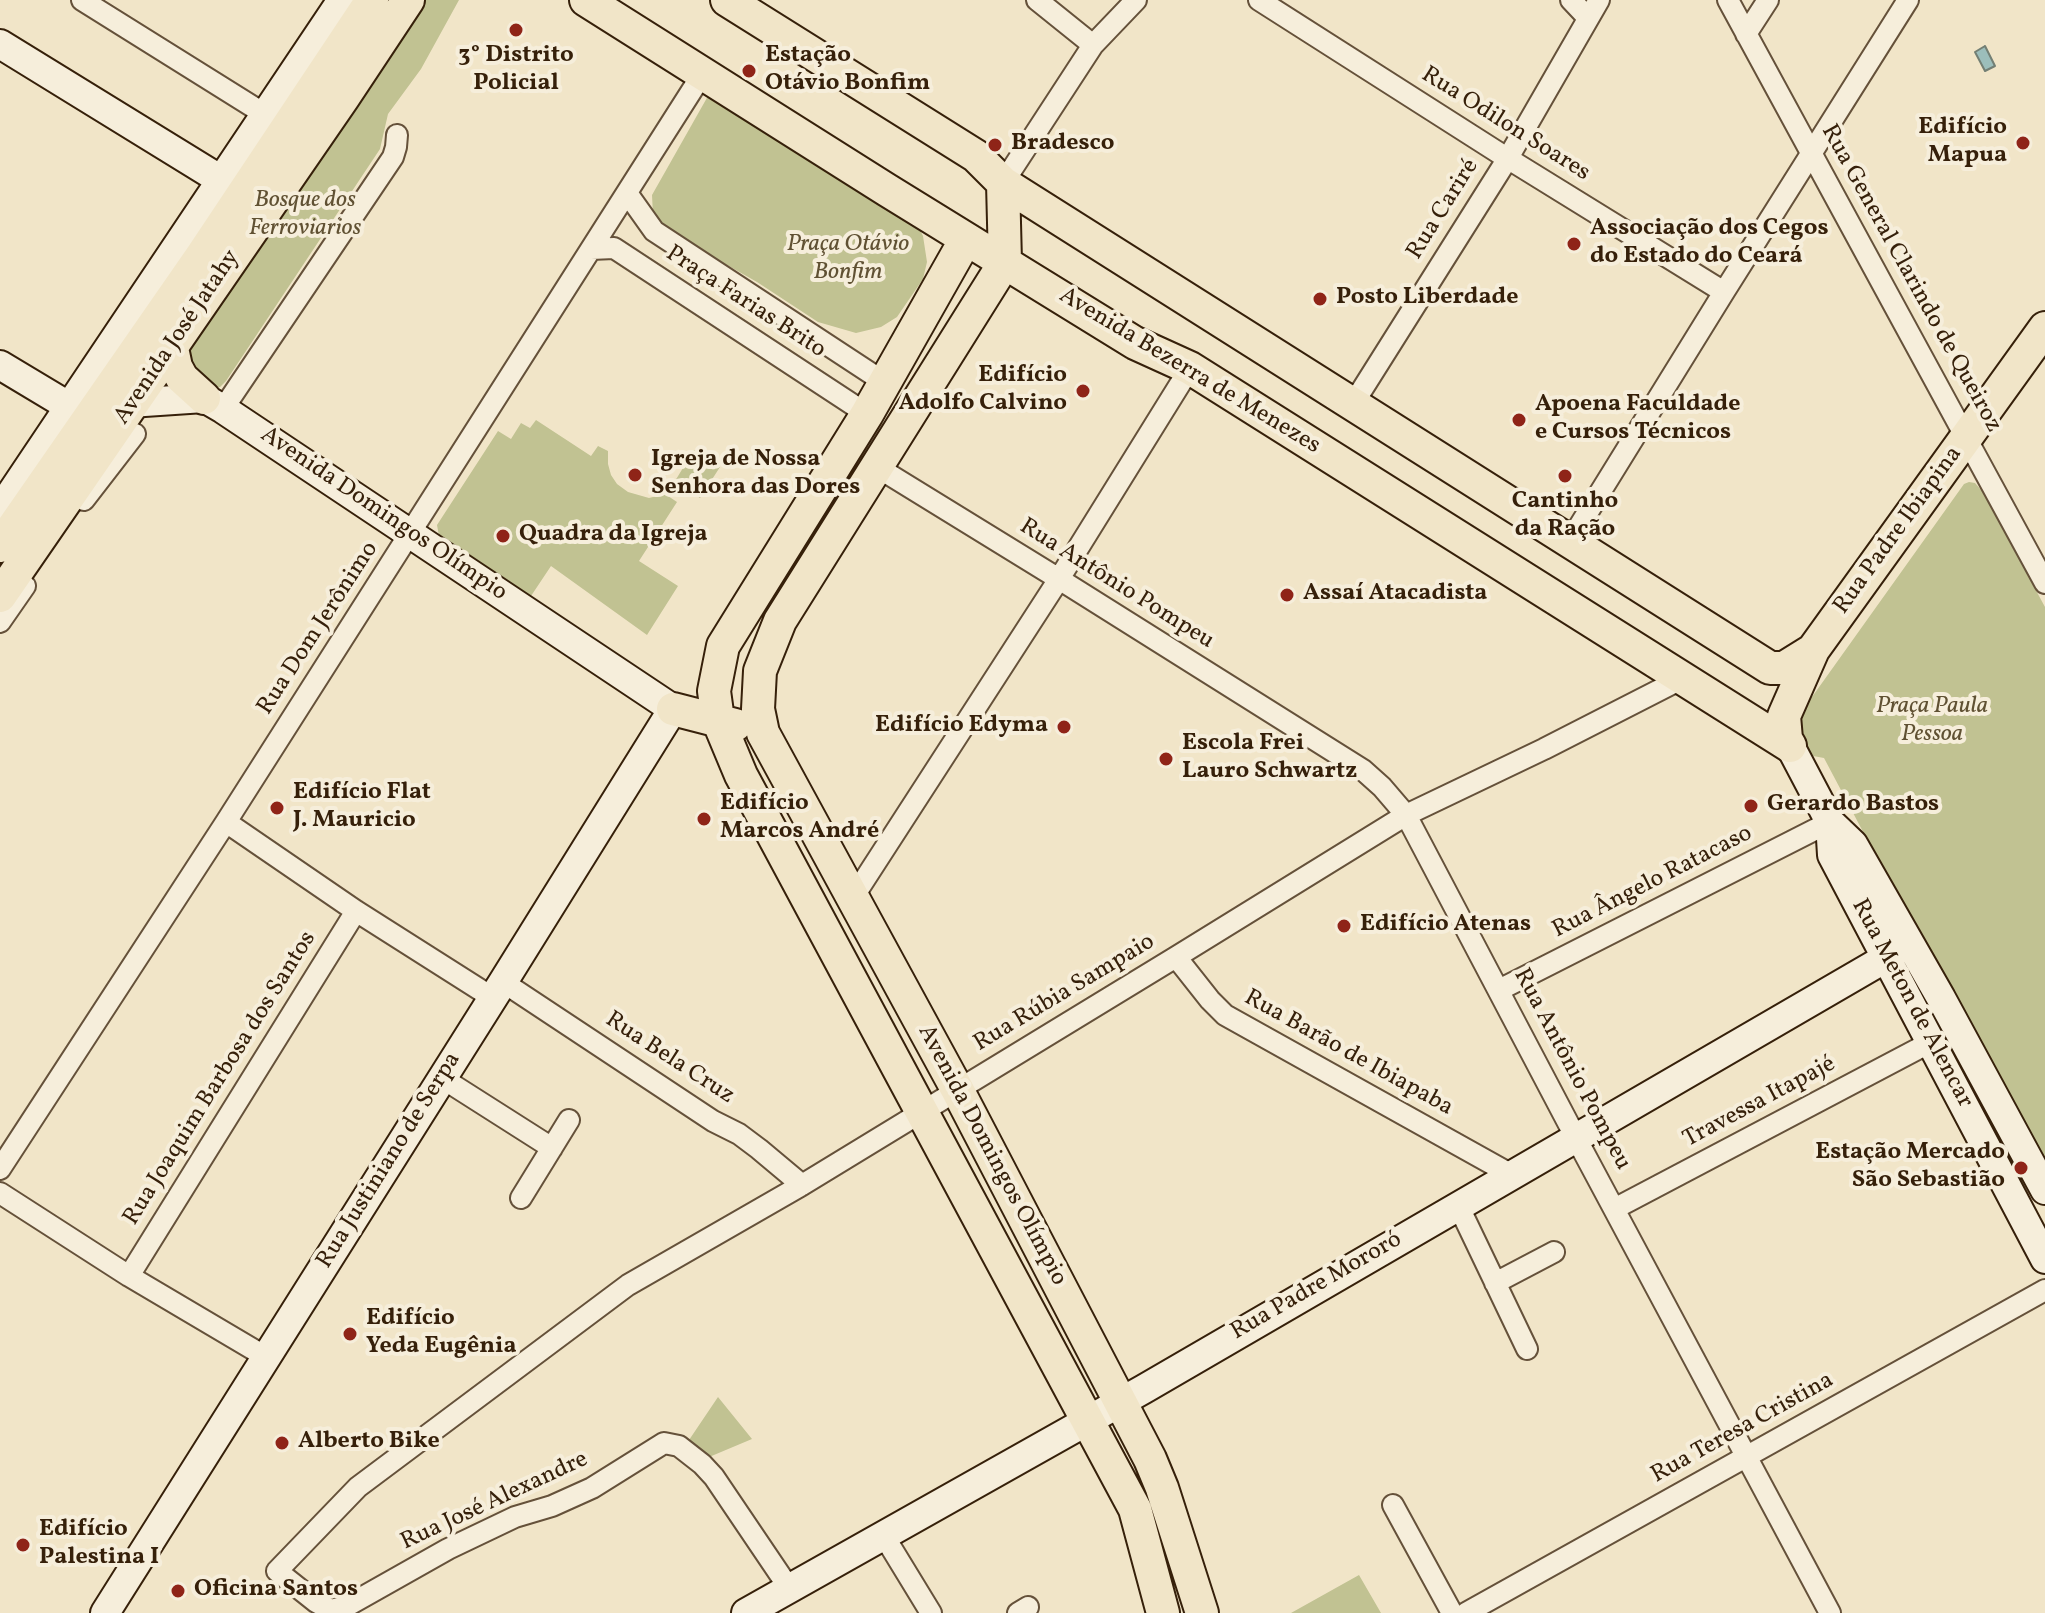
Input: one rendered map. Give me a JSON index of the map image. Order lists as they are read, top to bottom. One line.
{"streets":{"main road":["Avenida José Jatahy","Avenida Bezerra de Menezes","Avenida Domingos Olímpio","Rua Padre Ibiapina"],"street":["Rua Odilon Soares","Rua Cariré","Rua General Clarindo de Queiroz","Praça Farias Brito","Rua Antônio Pompeu","Rua Dom Jerônimo","Rua Ângelo Ratacaso","Rua Rúbia Sampaio","Rua Meton de Alencar","Rua Barão de Ibiapaba","Rua Bela Cruz","Rua Joaquim Barbosa dos Santos","Travessa Itapajé","Rua Justiniano de Serpa","Rua Padre Mororó","Rua Teresa Cristina","Rua José Alexandre"]},"crossings":[["Rua Odilon Soares","Rua Cariré"],["Rua General Clarindo de Queiroz","Rua Padre Ibiapina"],["Praça Farias Brito","Rua Dom Jerônimo"],["Avenida Bezerra de Menezes","Rua Padre Ibiapina"],["Avenida Bezerra de Menezes","Rua Dom Jerônimo"],["Avenida Bezerra de Menezes","Rua Rúbia Sampaio"],["Avenida Bezerra de Menezes","Rua Meton de Alencar"],["Avenida Domingos Olímpio","Rua Dom Jerônimo"],["Avenida Domingos Olímpio","Rua Rúbia Sampaio"],["Avenida Domingos Olímpio","Rua Justiniano de Serpa"],["Avenida Domingos Olímpio","Rua Padre Mororó"],["Rua Padre Ibiapina","Rua Meton de Alencar"],["Rua Antônio Pompeu","Rua Ângelo Ratacaso"],["Rua Antônio Pompeu","Rua Rúbia Sampaio"],["Rua Antônio Pompeu","Travessa Itapajé"],["Rua Antônio Pompeu","Rua Padre Mororó"],["Rua Antônio Pompeu","Rua Teresa Cristina"],["Rua Dom Jerônimo","Rua Bela Cruz"],["Rua Ângelo Ratacaso","Rua Meton de Alencar"],["Rua Rúbia Sampaio","Rua Barão de Ibiapaba"],["Rua Rúbia Sampaio","Rua Bela Cruz"],["Rua Rúbia Sampaio","Rua José Alexandre"],["Rua Meton de Alencar","Travessa Itapajé"],["Rua Meton de Alencar","Rua Padre Mororó"],["Rua Barão de Ibiapaba","Rua Padre Mororó"],["Rua Bela Cruz","Rua Joaquim Barbosa dos Santos"],["Rua Bela Cruz","Rua Justiniano de Serpa"],["Rua Padre Mororó","Rua José Alexandre"]],"parks":["Bosque dos Ferroviarios","Praça Otávio Bonfim","Praça Paula Pessoa"],"places":["3° Distrito Policial","Estação Otávio Bonfim","Edifício Mapua","Bradesco","Associação dos Cegos do Estado do Ceará","Posto Liberdade","Edifício Adolfo Calvino","Apoena Faculdade e Cursos Técnicos","Igreja de Nossa Senhora das Dores","Cantinho da Ração","Quadra da Igreja","Assaí Atacadista","Edifício Edyma","Escola Frei Lauro Schwartz","Gerardo Bastos","Edifício Flat J. Mauricio","Edifício Marcos André","Edifício Atenas","Estação Mercado São Sebastião","Edifício Yeda Eugênia","Alberto Bike","Edifício Palestina I","Oficina Santos"]}
